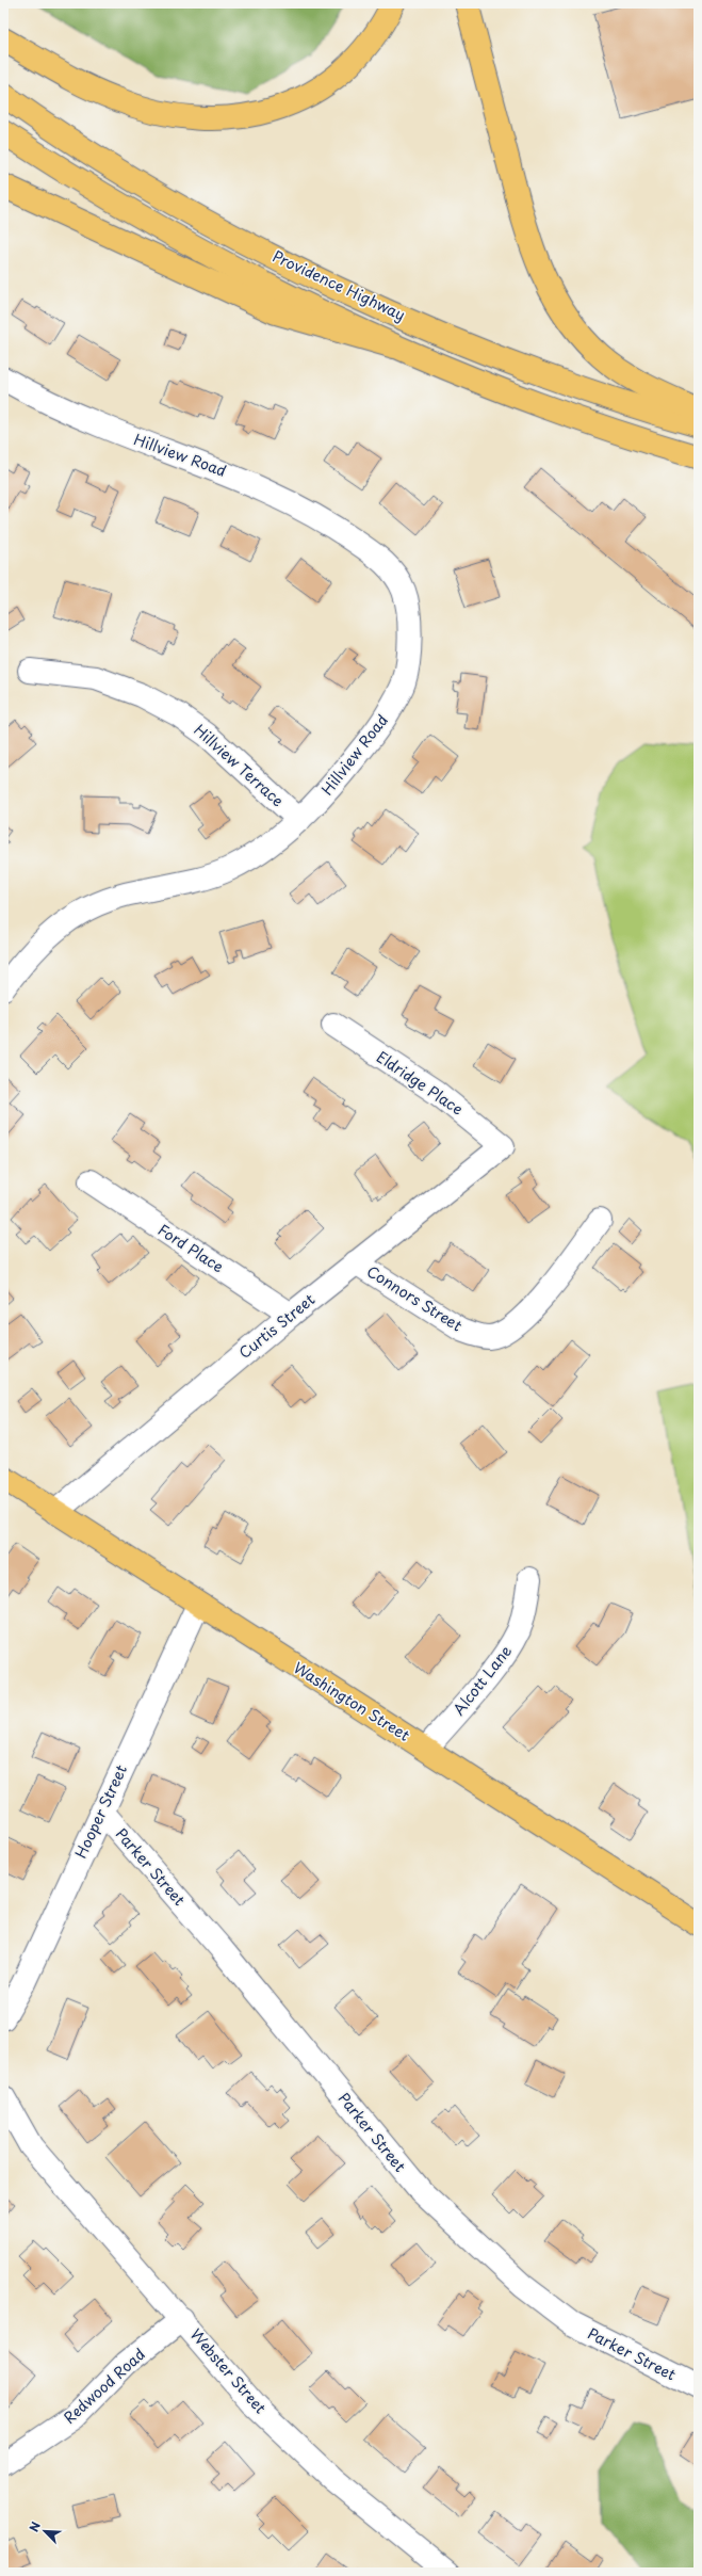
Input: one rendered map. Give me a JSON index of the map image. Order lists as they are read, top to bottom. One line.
{"streets":{"main road":["Providence Highway","Washington Street"],"street":["Hillview Road","Hillview Terrace","Eldridge Place","Ford Place","Connors Street","Curtis Street","Alcott Lane","Hooper Street","Parker Street","Webster Street","Redwood Road"]},"crossings":[["Hillview Road","Hillview Terrace"],["Eldridge Place","Curtis Street"],["Ford Place","Curtis Street"],["Connors Street","Curtis Street"],["Curtis Street","Washington Street"],["Alcott Lane","Washington Street"],["Washington Street","Hooper Street"],["Hooper Street","Parker Street"],["Webster Street","Redwood Road"]],"north":"top left"}
